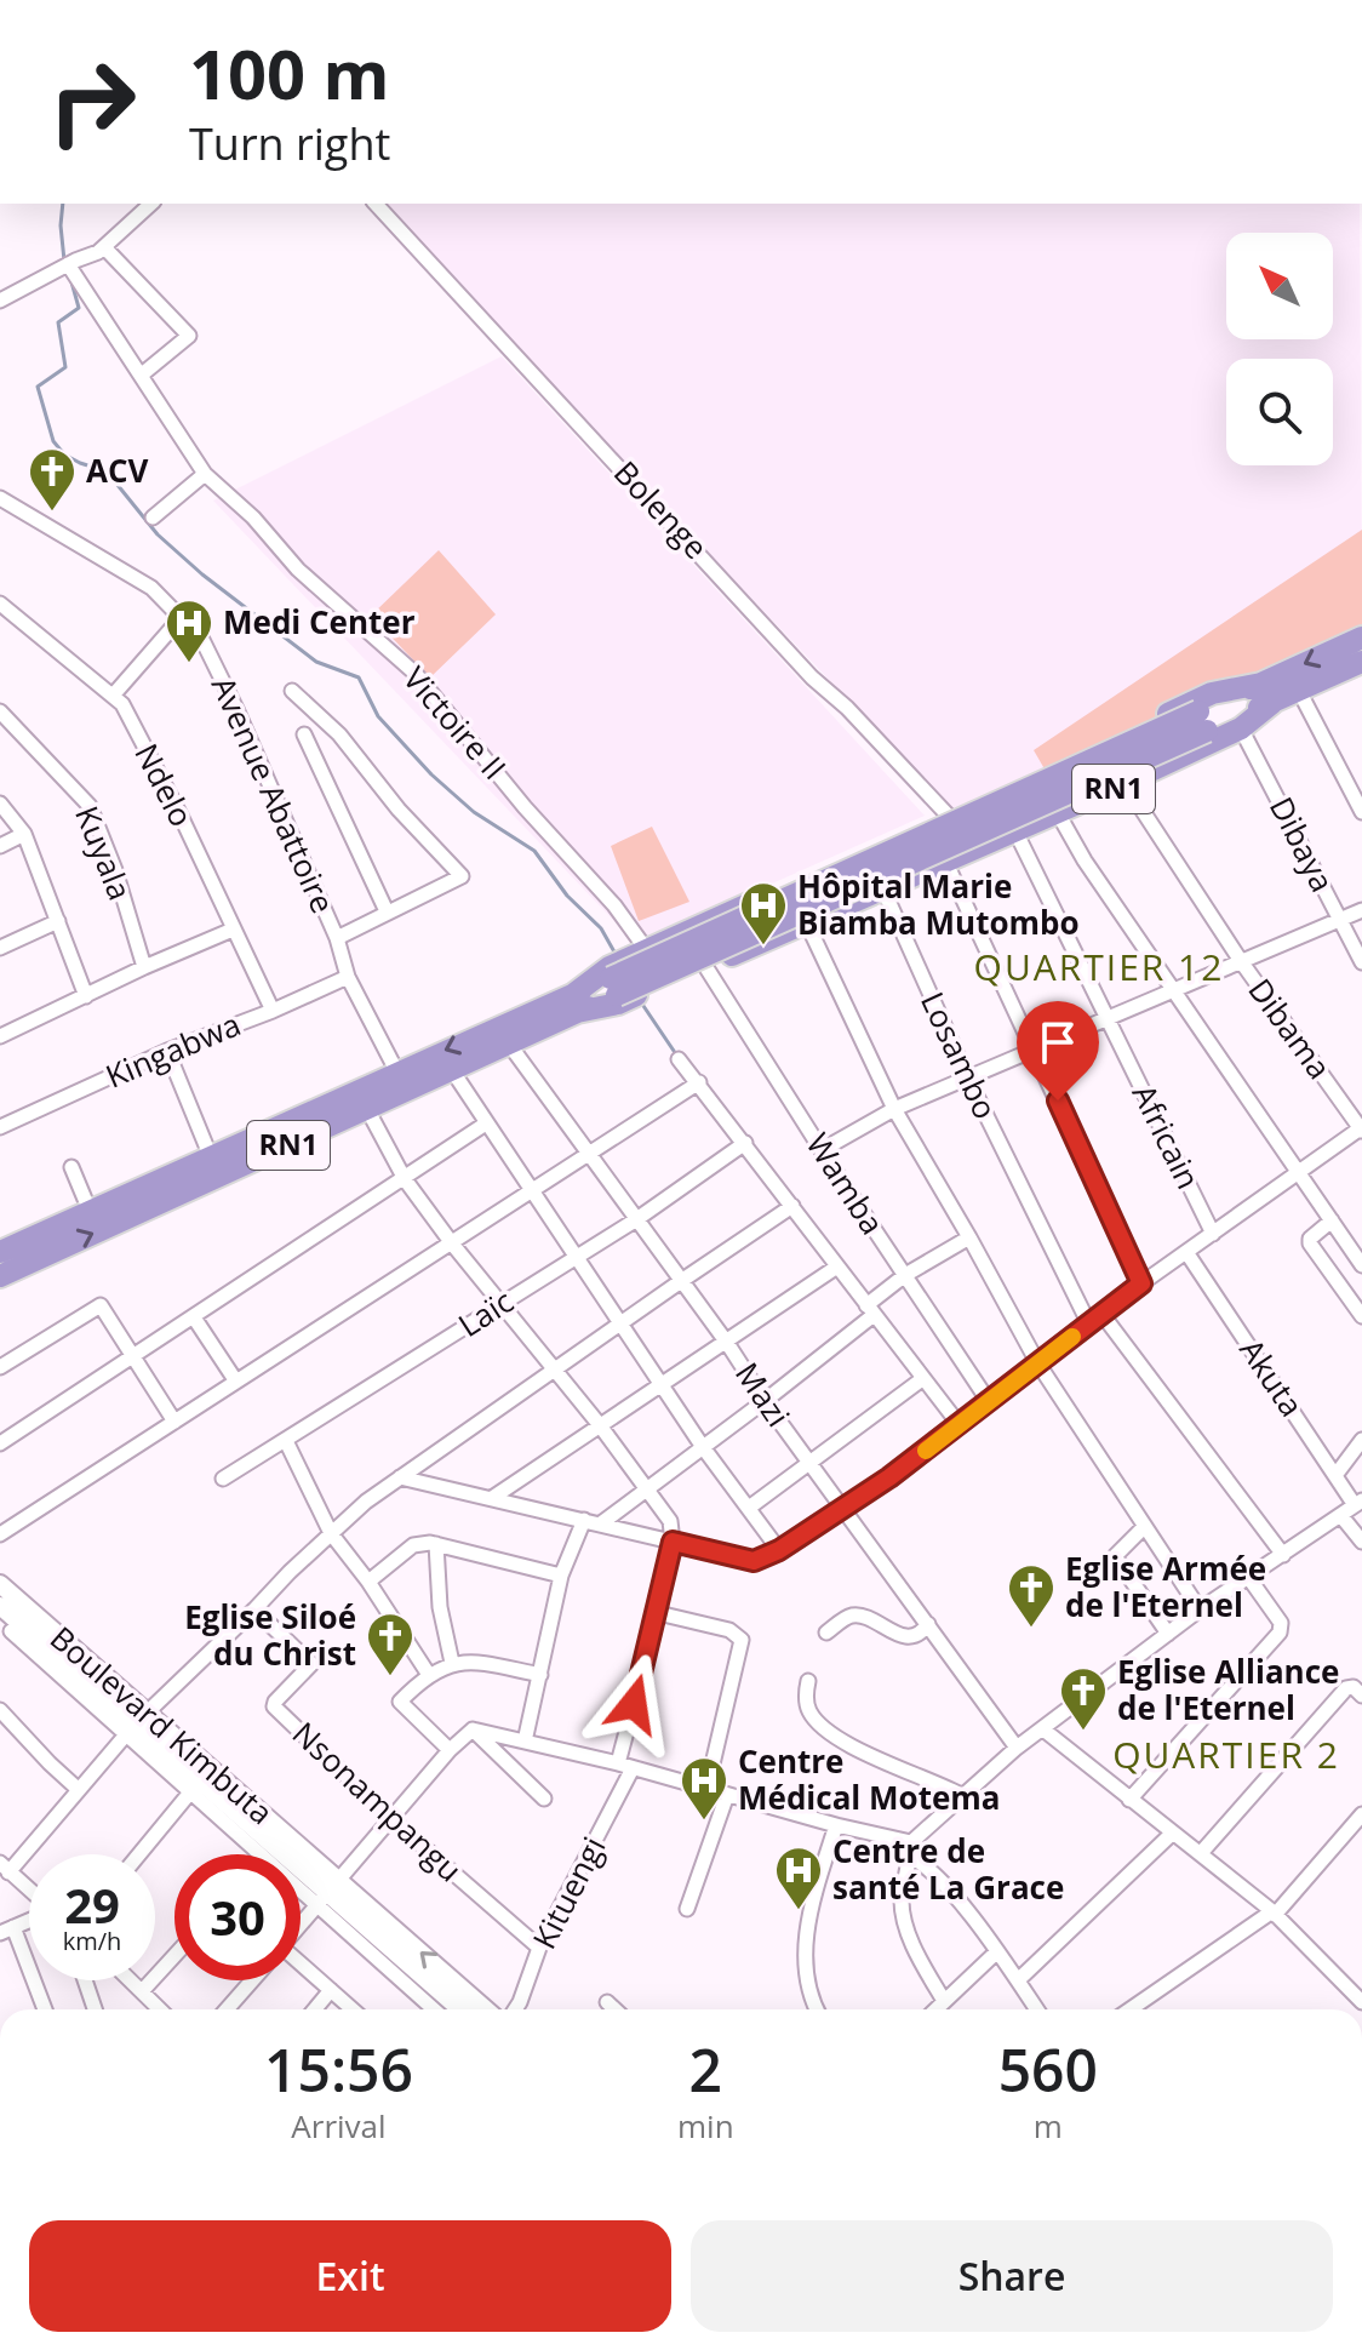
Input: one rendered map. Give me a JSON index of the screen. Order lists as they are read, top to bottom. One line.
{"streets":{"highway":["RN1"],"street":["Bolenge","Victoire II","Ndelo","Avenue Abattoire","Dibaya","Kuyala","Dibama","Kingabwa","Losambo","Africain","Wamba","Laïc","Akuta","Mazi","Boulevard Kimbuta","Nsonampangu","Kituengi"]},"crossings":[["Bolenge","RN1"],["Victoire II","RN1"],["Ndelo","Kingabwa"],["RN1","Avenue Abattoire"],["RN1","Dibaya"],["RN1","Dibama"],["RN1","Losambo"],["RN1","Africain"],["RN1","Wamba"],["RN1","Mazi"],["Avenue Abattoire","Kingabwa"],["Laïc","Mazi"],["Nsonampangu","Kituengi"]],"districts":["QUARTIER 12","QUARTIER 2"],"places":{"church":["ACV","Eglise Armée de l'Eternel","Eglise Siloé du Christ","Eglise Alliance de l'Eternel"],"hospital":["Medi Center","Hôpital Marie Biamba Mutombo","Centre Médical Motema","Centre de santé La Grace"]},"north":"top left","page":{"turn":["100 m","Turn right"],"speed":"29 km/h","limit":"30","eta":["15:56","Arrival","2","min","560","m"],"buttons":["Exit","Share"]}}
